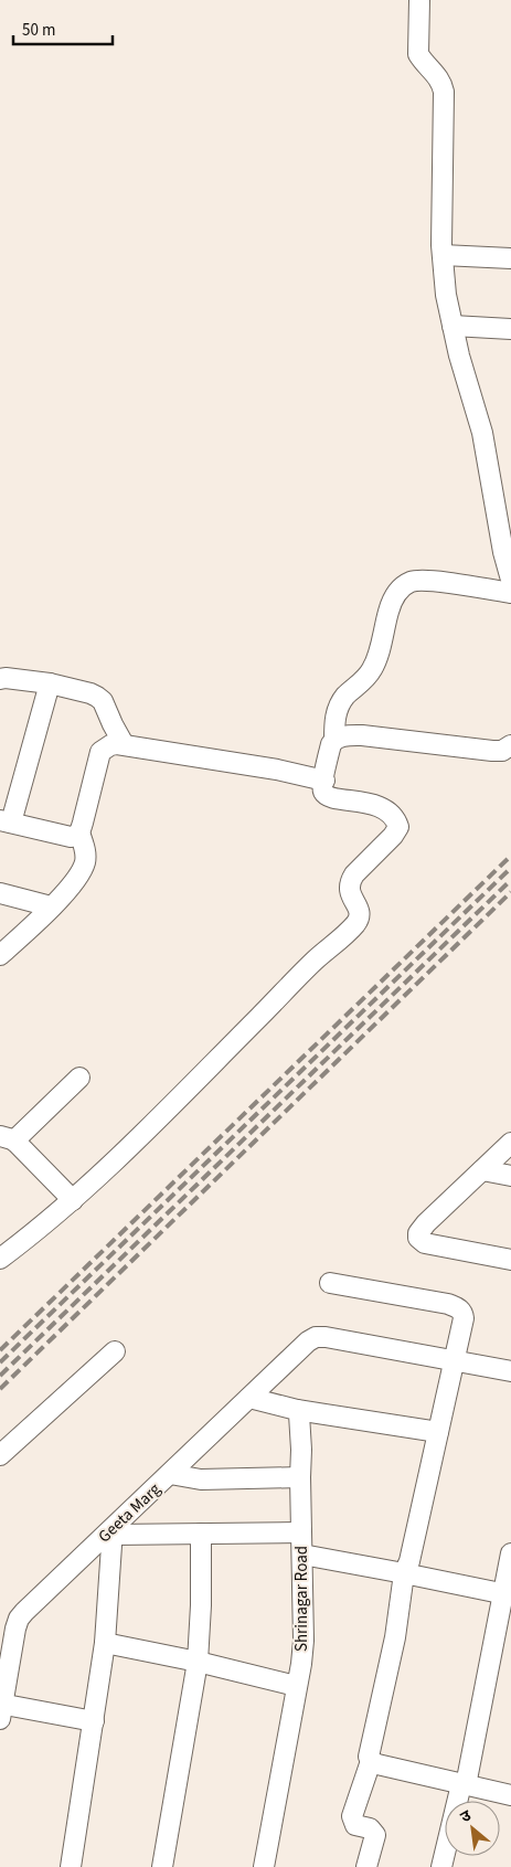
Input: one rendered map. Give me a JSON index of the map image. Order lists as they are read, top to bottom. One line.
{"streets":{"street":["Geeta Marg","Shrinagar Road"]},"scale_bar":"50 m","north":"top left"}
